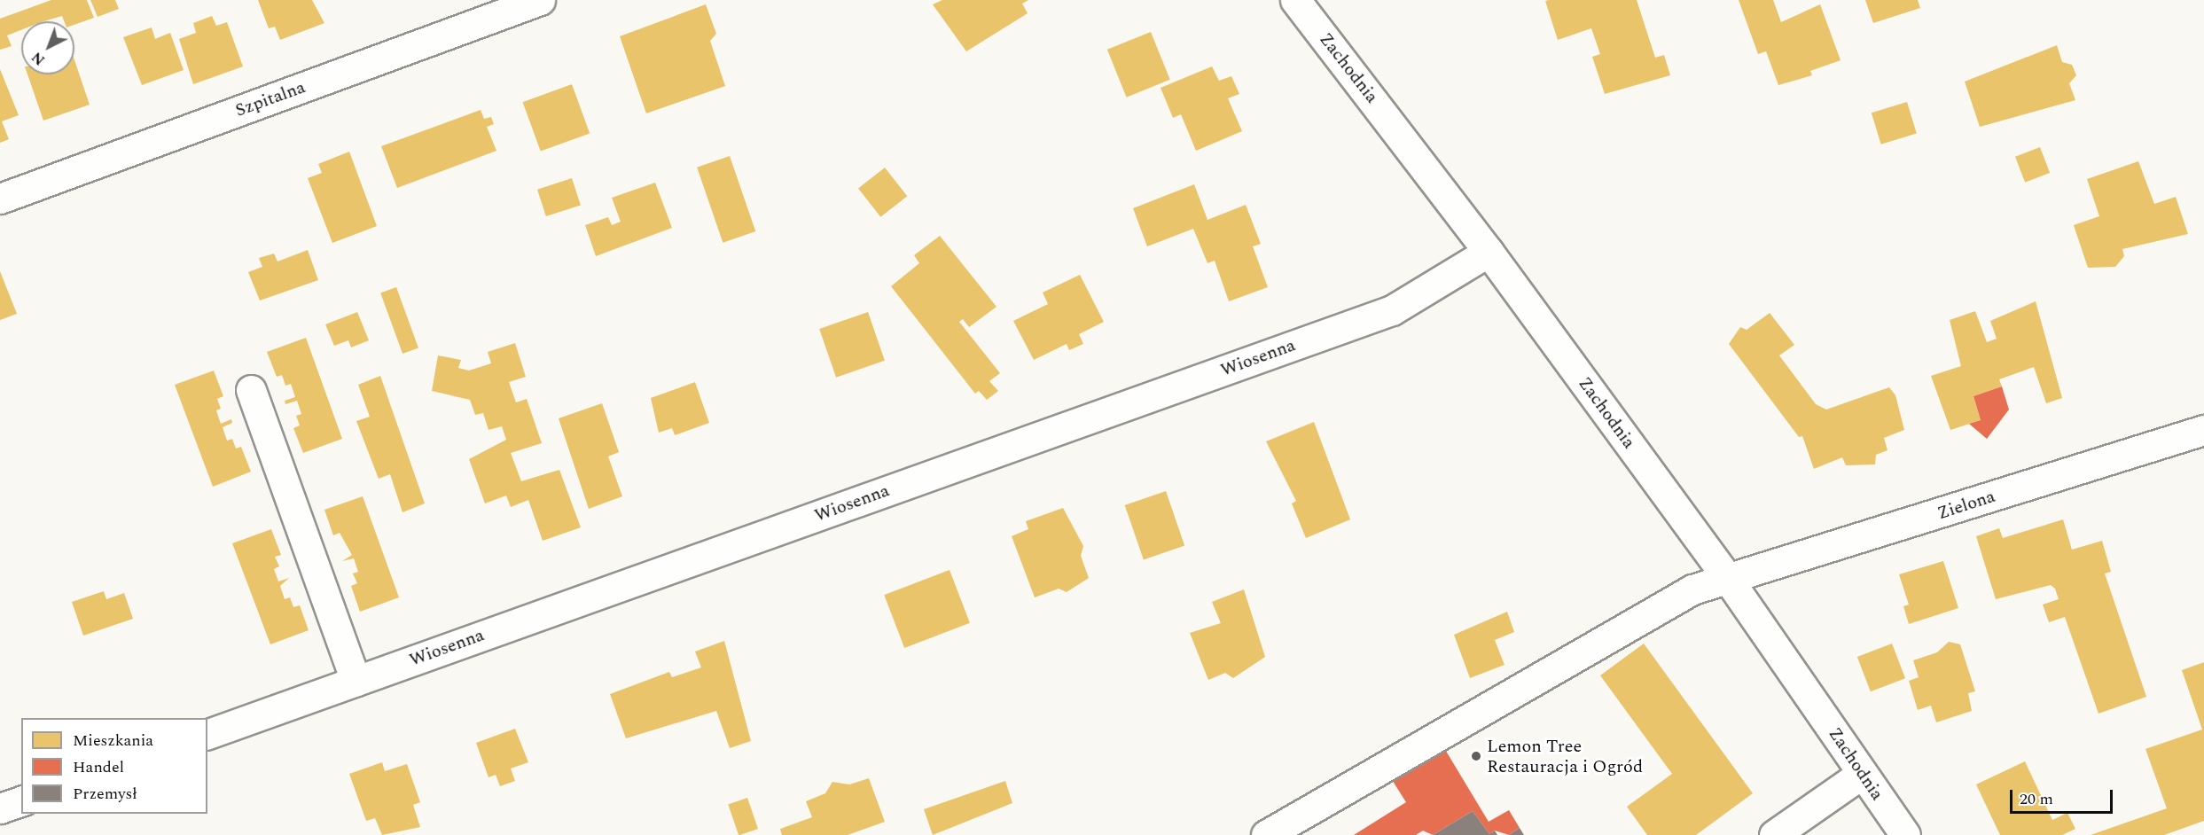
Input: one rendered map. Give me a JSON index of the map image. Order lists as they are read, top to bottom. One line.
{"streets":{"street":["Zachodnia","Szpitalna","Wiosenna","Zielona"]},"crossings":[["Zachodnia","Wiosenna"],["Zachodnia","Zielona"]],"places":["Lemon Tree Restauracja i Ogród"],"legend":["Mieszkania","Handel","Przemysł"],"scale_bar":"20 m","north":"bottom left"}
